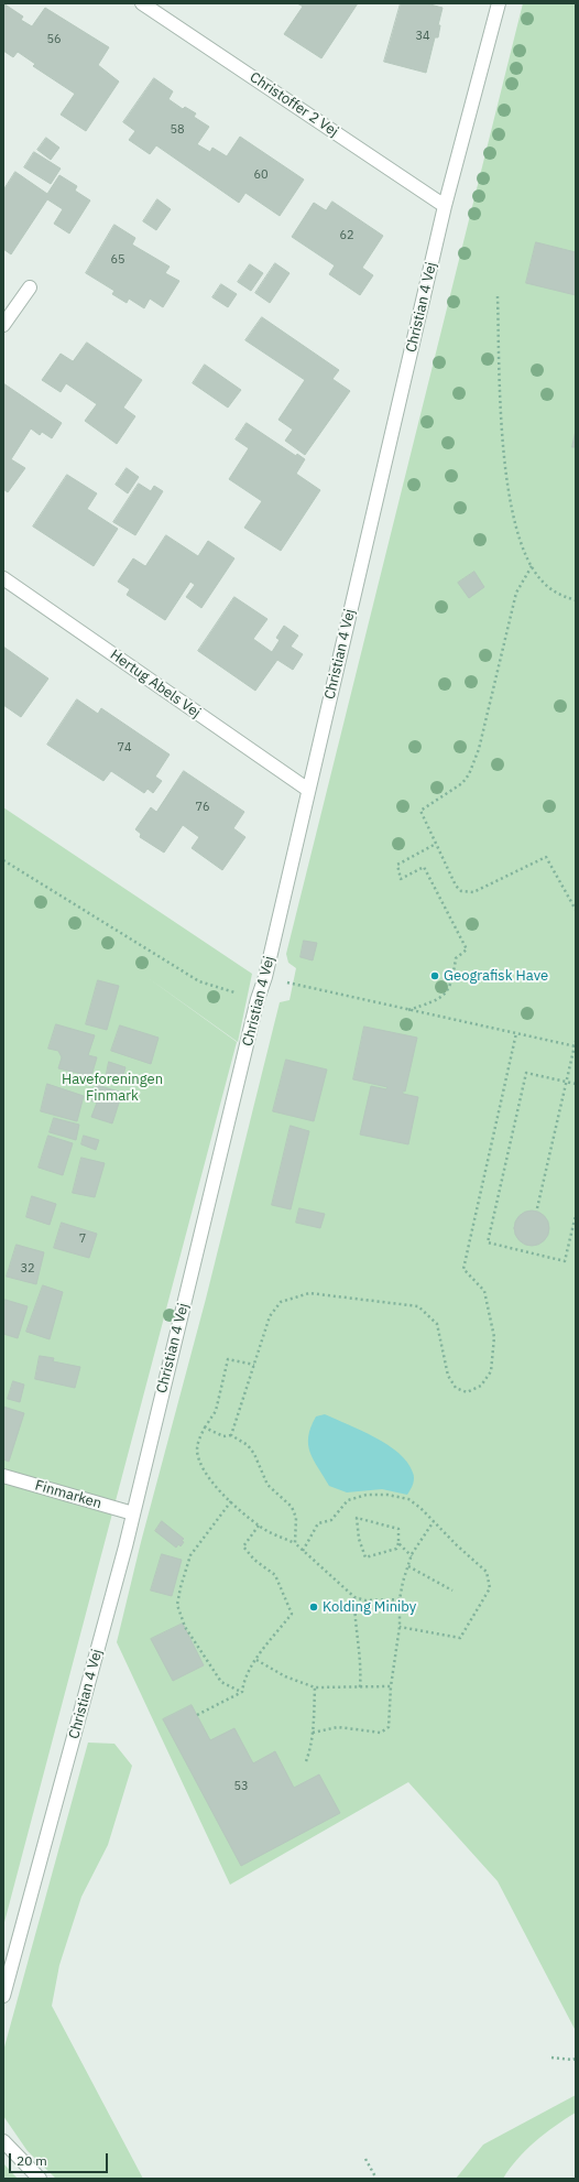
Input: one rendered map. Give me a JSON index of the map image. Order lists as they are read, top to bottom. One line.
{"streets":{"street":["Christoffer 2 Vej","Christian 4 Vej","Hertug Abels Vej","Finmarken"]},"crossings":[["Christoffer 2 Vej","Christian 4 Vej"],["Christian 4 Vej","Hertug Abels Vej"],["Christian 4 Vej","Finmarken"]],"parks":["Haveforeningen Finmark"],"places":["Geografisk Have","Kolding Miniby"],"house_numbers":["34","56","58","60","62","65","74","76","7","32","53"],"scale_bar":"20 m"}
